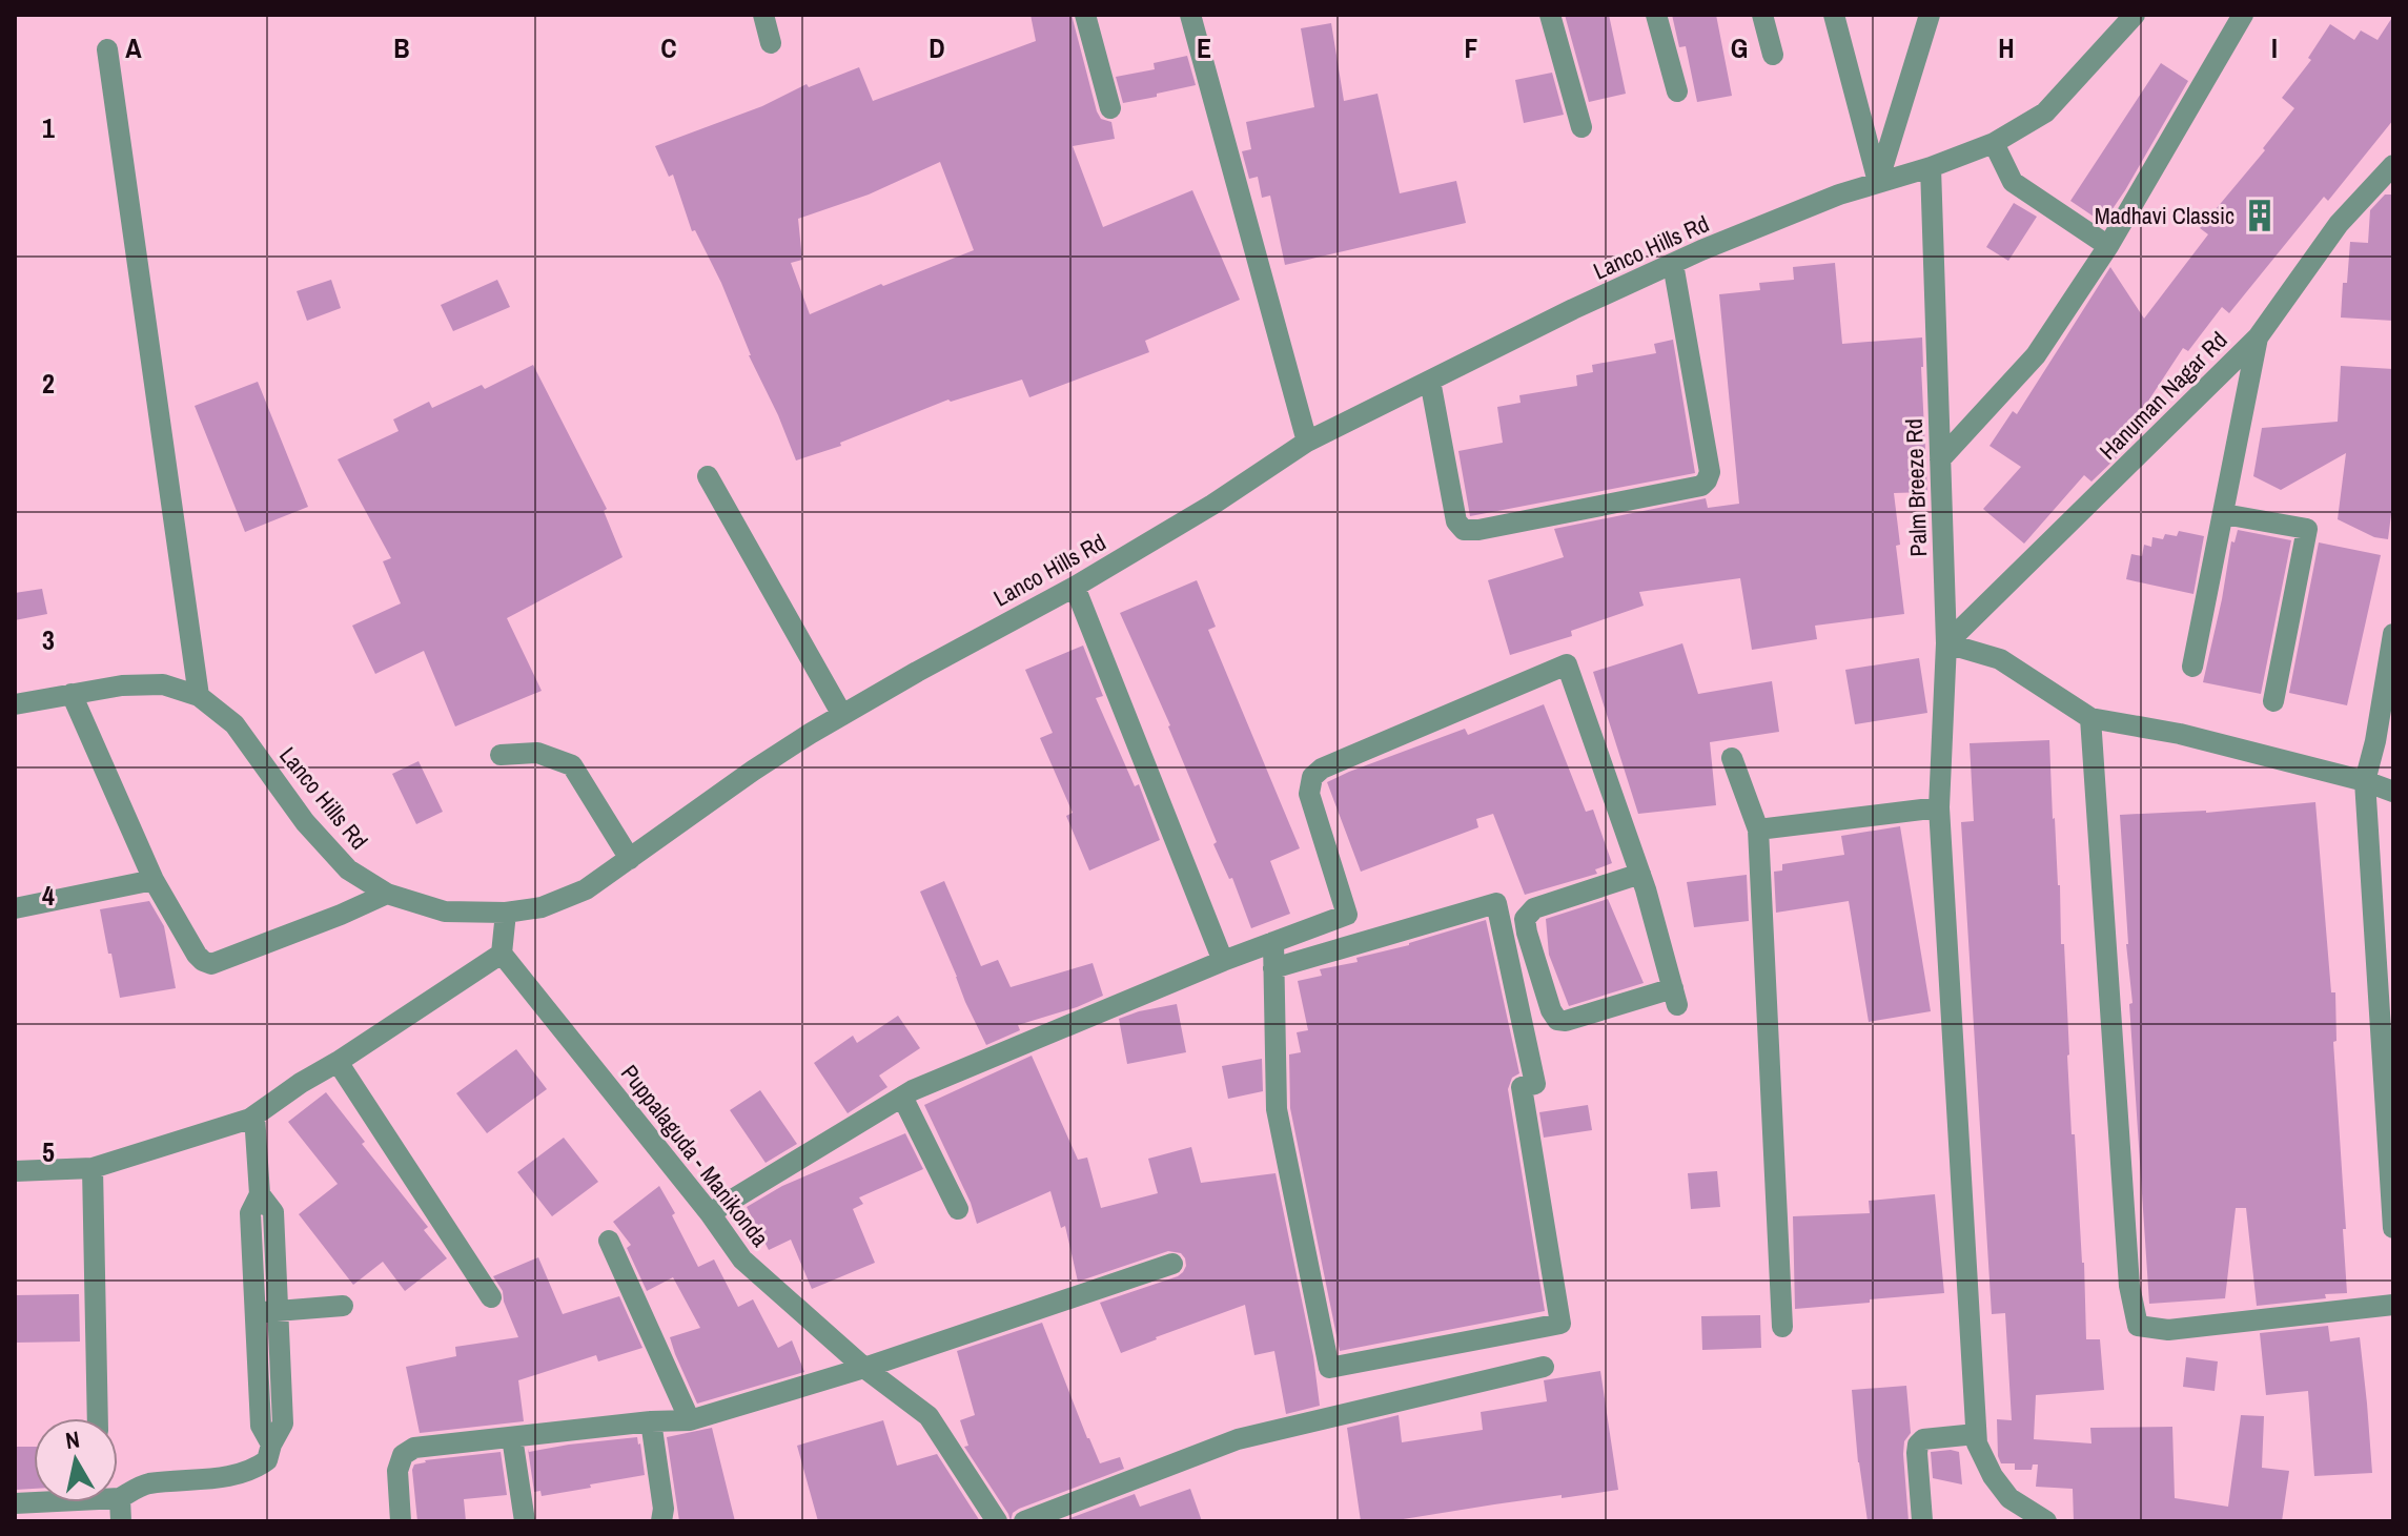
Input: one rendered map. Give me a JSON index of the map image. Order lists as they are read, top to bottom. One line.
{"streets":{"street":["Lanco Hills Rd","Hanuman Nagar Rd","Palm Breeze Rd","Puppalaguda - Manikonda"]},"crossings":[["Lanco Hills Rd","Palm Breeze Rd"],["Hanuman Nagar Rd","Palm Breeze Rd"]],"places":{"building":["Madhavi Classic"]},"north":"top","grid":{"columns":["A","B","C","D","E","F","G","H","I"],"rows":["1","2","3","4","5"]}}
